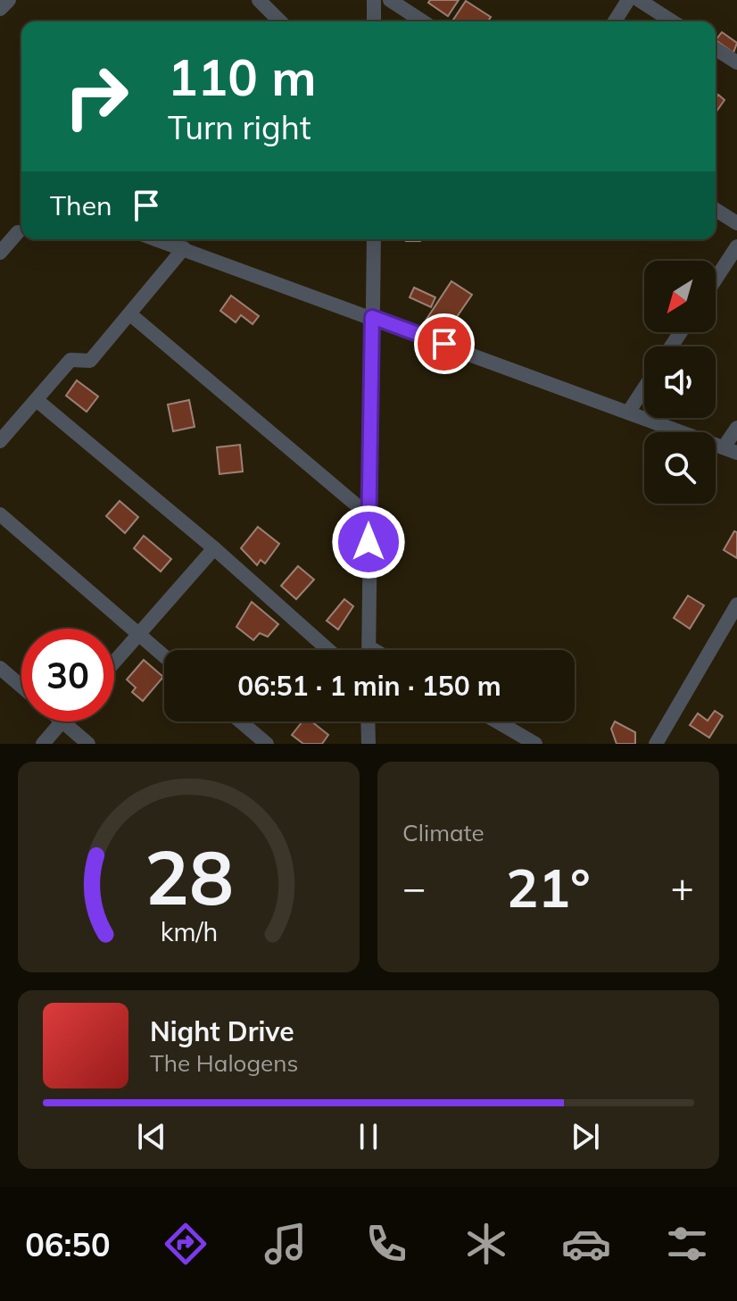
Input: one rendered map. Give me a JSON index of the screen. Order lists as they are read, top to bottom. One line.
{"north":"bottom left","page":{"turn":["110 m","Turn right"],"then":"Then","limit":"30","trip":"06:51 · 1 min · 150 m","tile":"Climate","heat":["−","21°","+"],"song":["Night Drive","The Halogens"],"tabs":"06:50","gauge":["28","km/h"]}}
